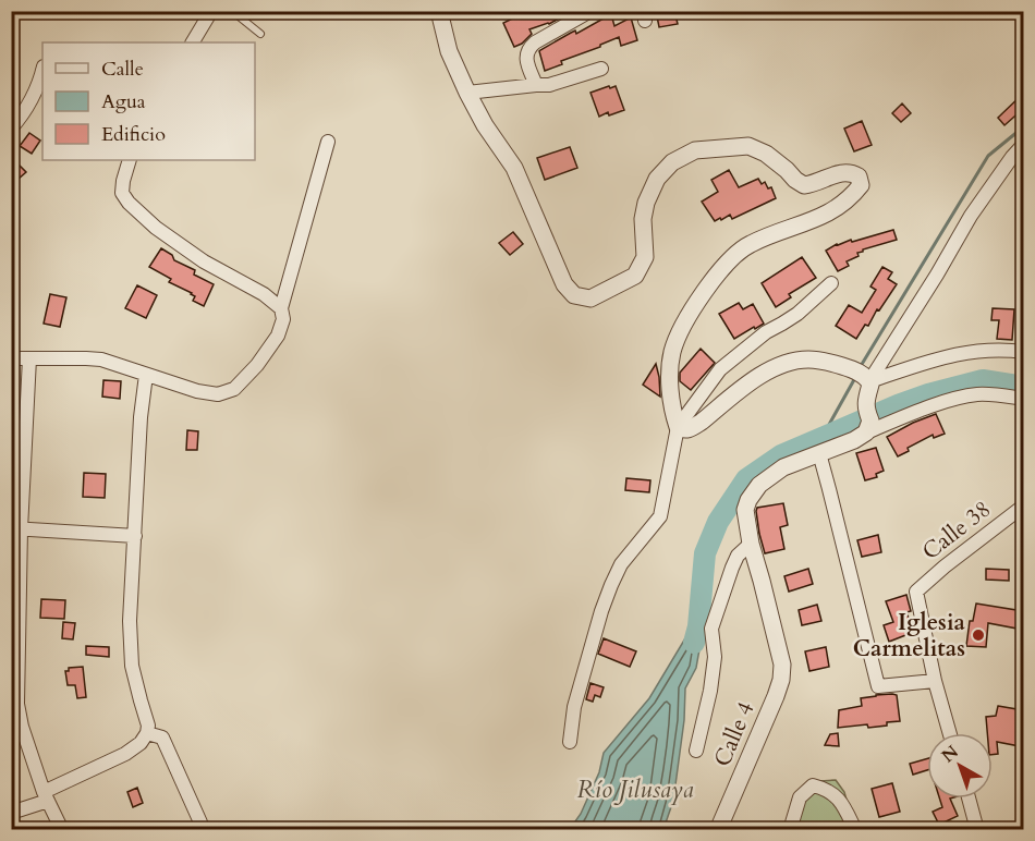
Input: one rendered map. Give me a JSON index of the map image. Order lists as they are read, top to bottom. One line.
{"streets":{"street":["Calle 38","Calle 4"]},"water":["Río Jilusaya"],"places":["Iglesia Carmelitas"],"legend":["Calle","Agua","Edificio"],"north":"top left"}
